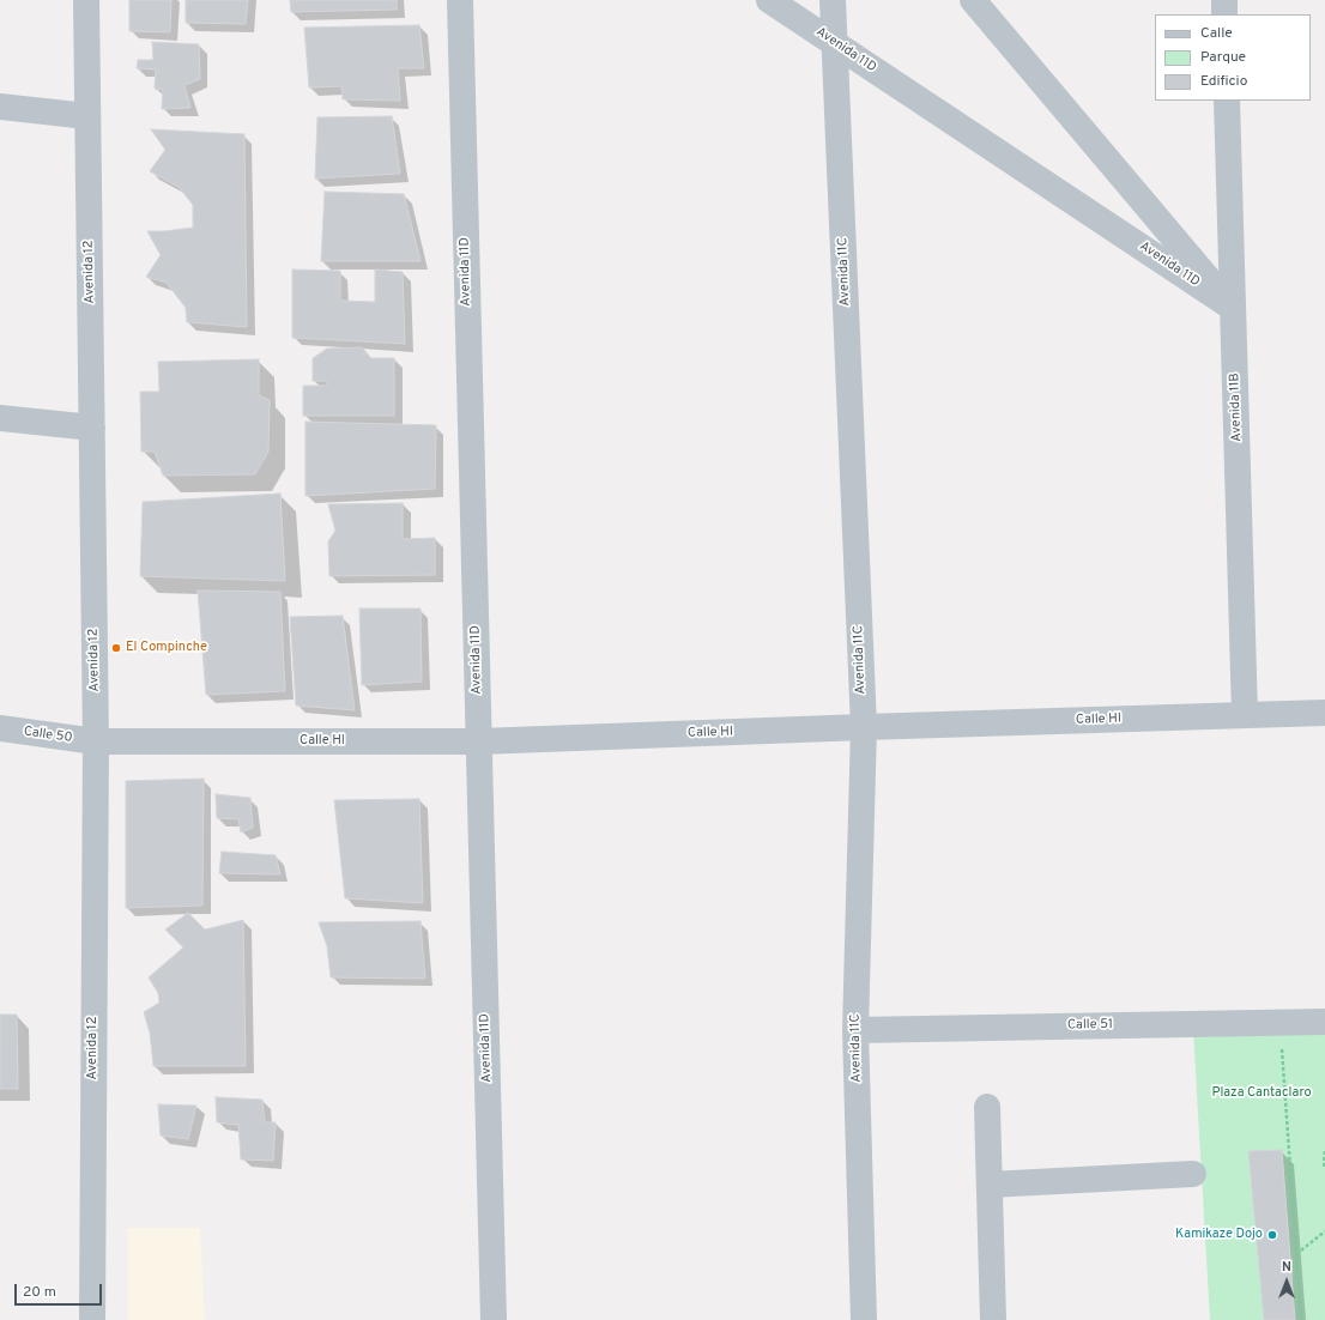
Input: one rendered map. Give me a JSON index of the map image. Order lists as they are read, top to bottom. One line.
{"streets":{"street":["Avenida 11D","Avenida 12","Avenida 11C","Avenida 11B","Calle HI","Calle 50","Calle 51"]},"crossings":[["Avenida 11D","Avenida 11B"],["Avenida 11D","Calle HI"],["Avenida 12","Calle HI"],["Avenida 12","Calle 50"],["Avenida 11C","Calle HI"],["Avenida 11C","Calle 51"],["Avenida 11B","Calle HI"],["Calle HI","Calle 50"]],"parks":["Plaza Cantaclaro"],"places":["El Compinche","Kamikaze Dojo"],"legend":["Calle","Parque","Edificio"],"scale_bar":"20 m","north":"top"}
